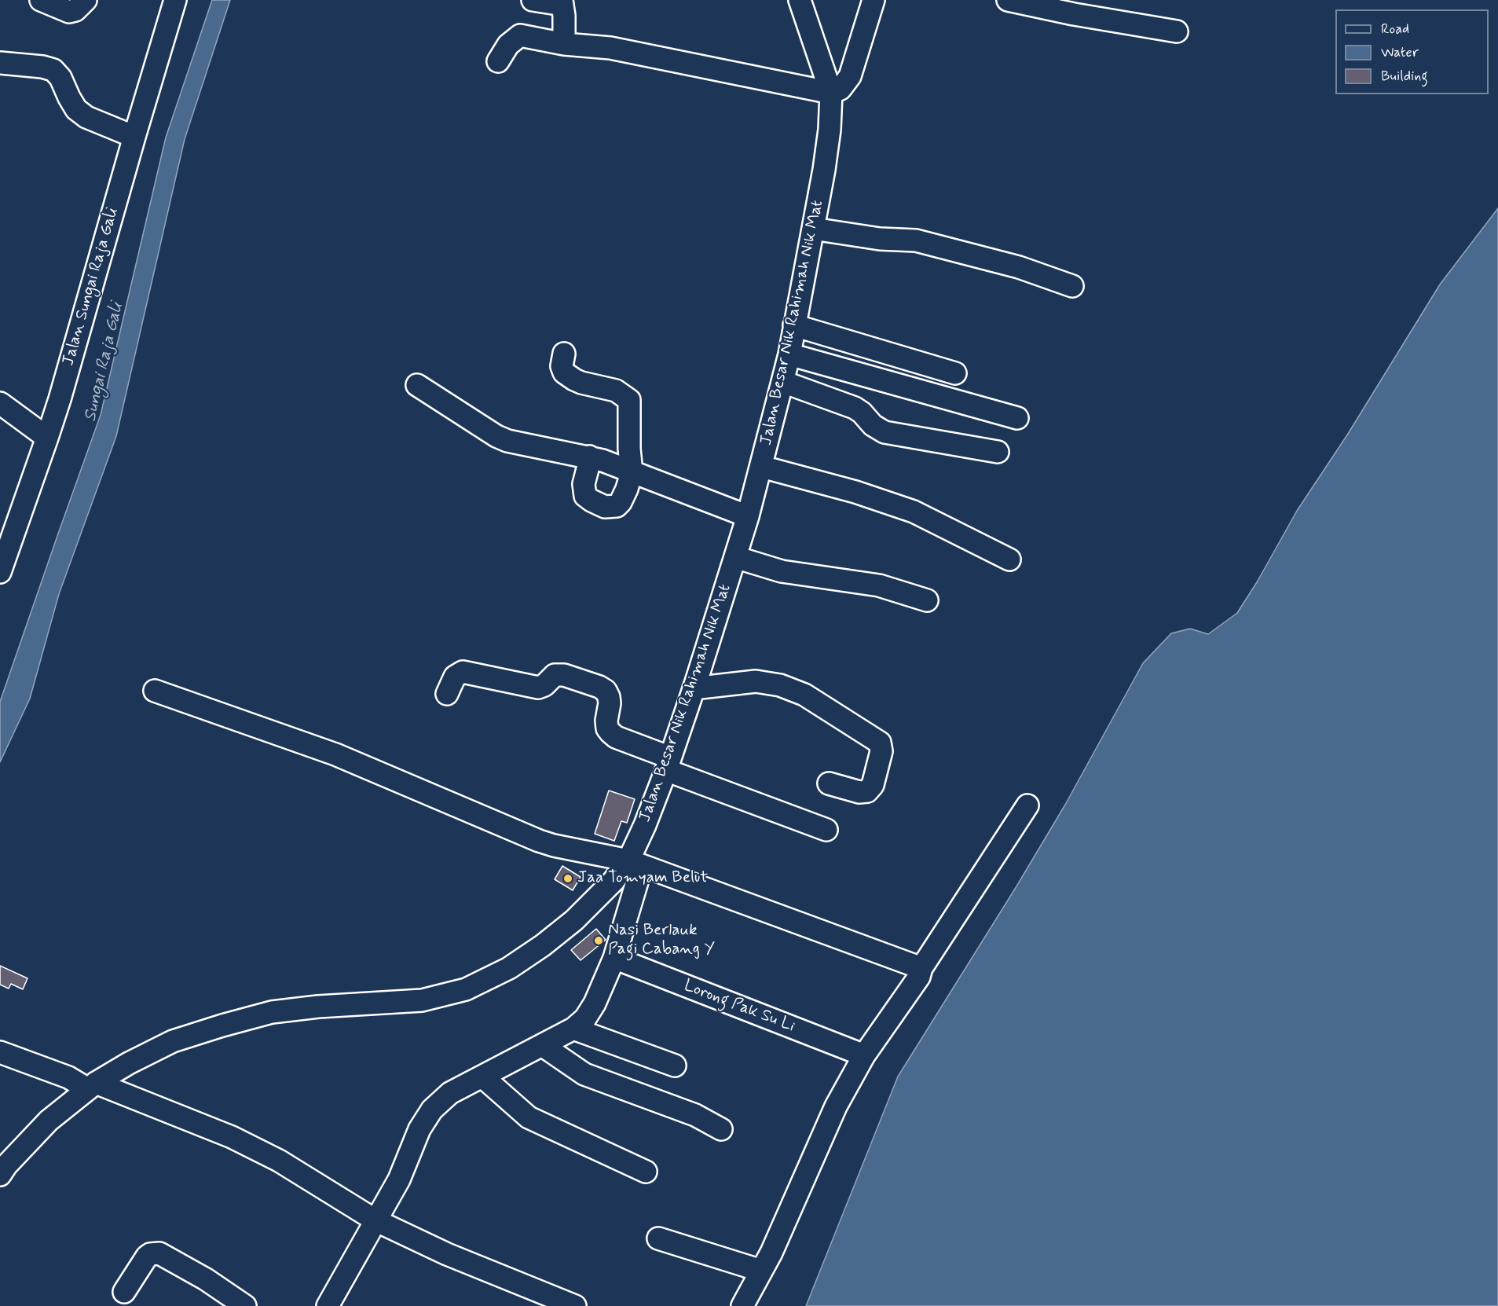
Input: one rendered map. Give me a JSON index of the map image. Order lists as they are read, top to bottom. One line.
{"streets":{"street":["Jalan Sungai Raja Gali","Jalan Besar Nik Rahimah Nik Mat","Lorong Pak Su Li"]},"water":["Sungai Raja Gali"],"places":["Jaa Tomyam Belut","Nasi Berlauk Pagi Cabang Y"],"legend":["Road","Water","Building"]}
